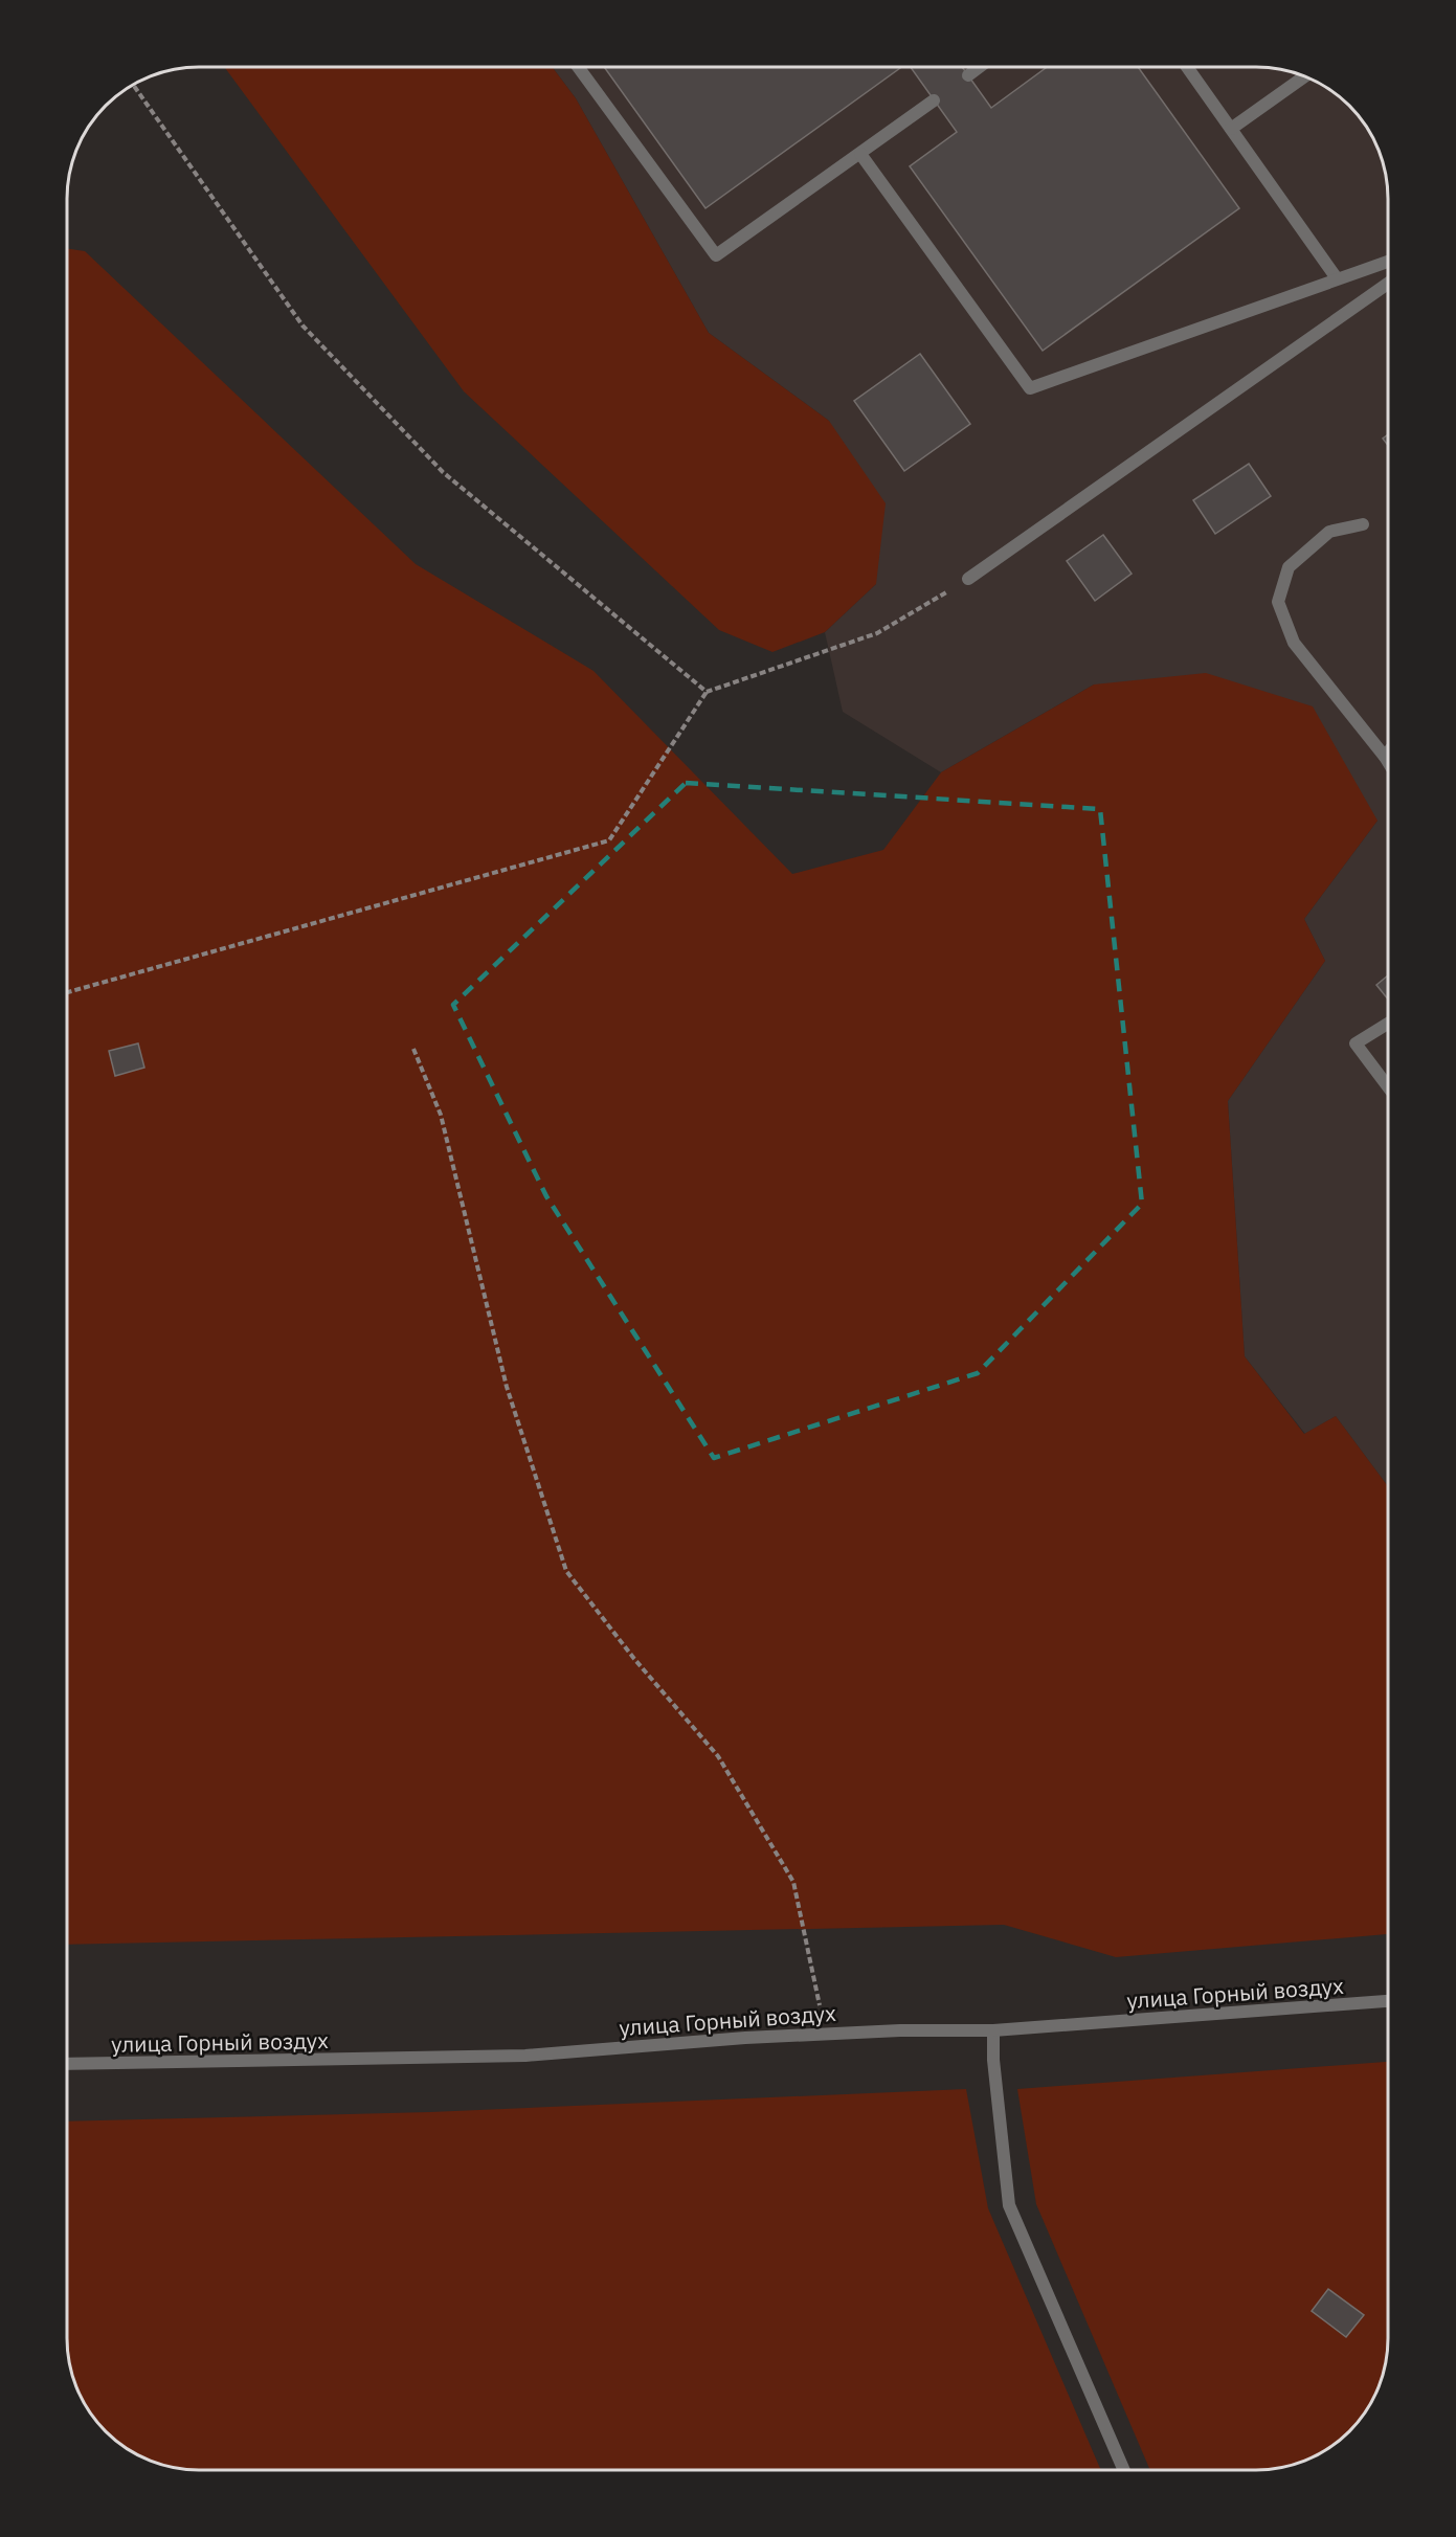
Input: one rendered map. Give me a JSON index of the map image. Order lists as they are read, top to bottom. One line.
{"streets":{"street":["улица Горный воздух"]}}
